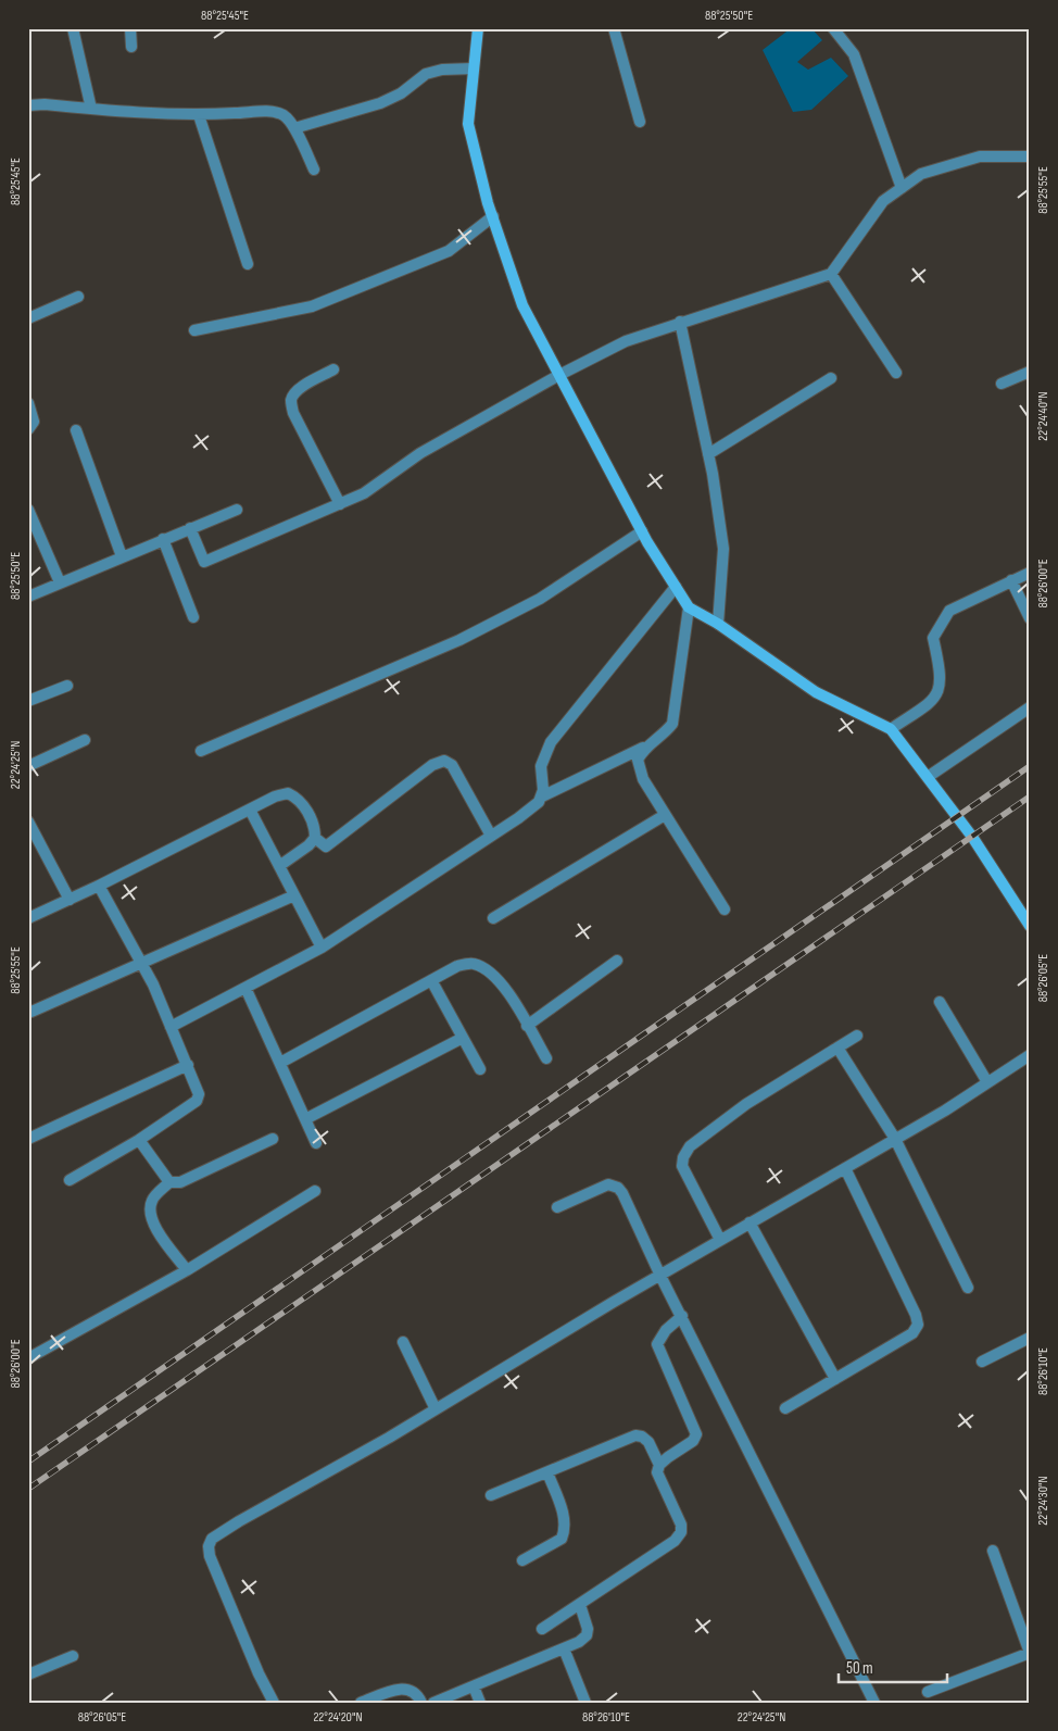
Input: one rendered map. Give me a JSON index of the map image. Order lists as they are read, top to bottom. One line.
{"scale_bar":"50 m","coordinates":["88°25'45\"E","88°25'50\"E","88°25'55\"E","22°24'40\"N","88°26'00\"E","22°24'25\"N","88°26'05\"E","88°26'10\"E","22°24'30\"N","22°24'20\"N"]}
